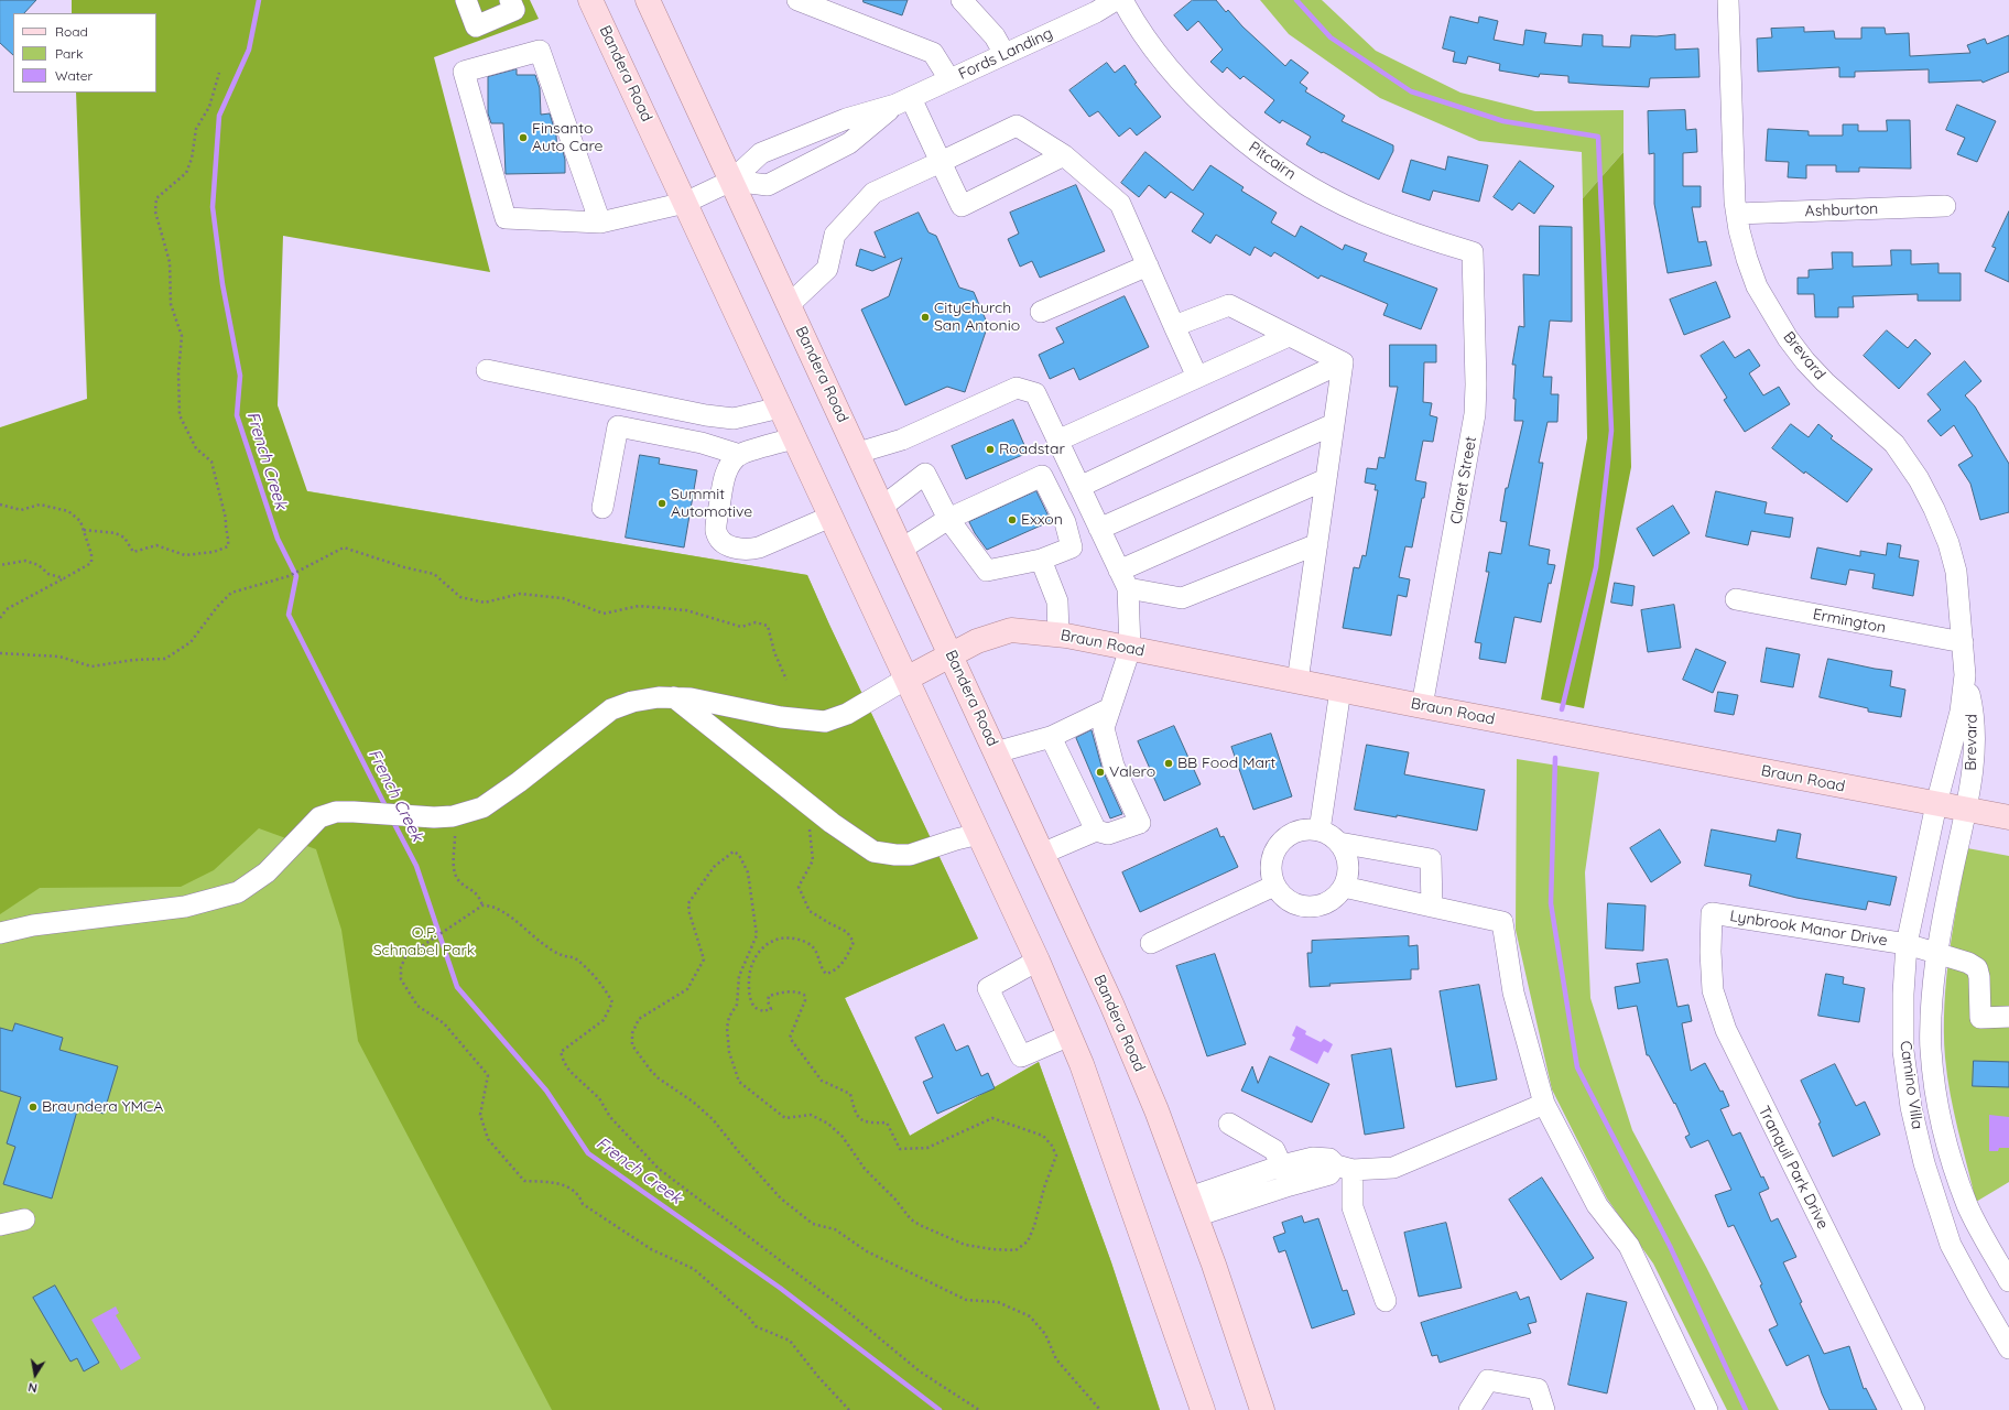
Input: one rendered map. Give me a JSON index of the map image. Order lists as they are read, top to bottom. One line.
{"streets":{"main road":["Bandera Road","Braun Road"],"street":["Fords Landing","Pitcairn","Ashburton","Brevard","Claret Street","Ermington","Lynbrook Manor Drive","Camino Villa","Tranquil Park Drive"]},"crossings":[["Fords Landing","Bandera Road"],["Bandera Road","Braun Road"],["Pitcairn","Claret Street"],["Ashburton","Brevard"],["Brevard","Ermington"],["Brevard","Braun Road"],["Brevard","Camino Villa"],["Claret Street","Braun Road"],["Braun Road","Camino Villa"],["Lynbrook Manor Drive","Camino Villa"],["Lynbrook Manor Drive","Tranquil Park Drive"]],"water":["French Creek"],"parks":["O.P. Schnabel Park"],"places":["Finsanto Auto Care","CityChurch San Antonio","Roadstar","Summit Automotive","Exxon","BB Food Mart","Valero","Braundera YMCA"],"legend":["Road","Park","Water"],"north":"bottom"}
